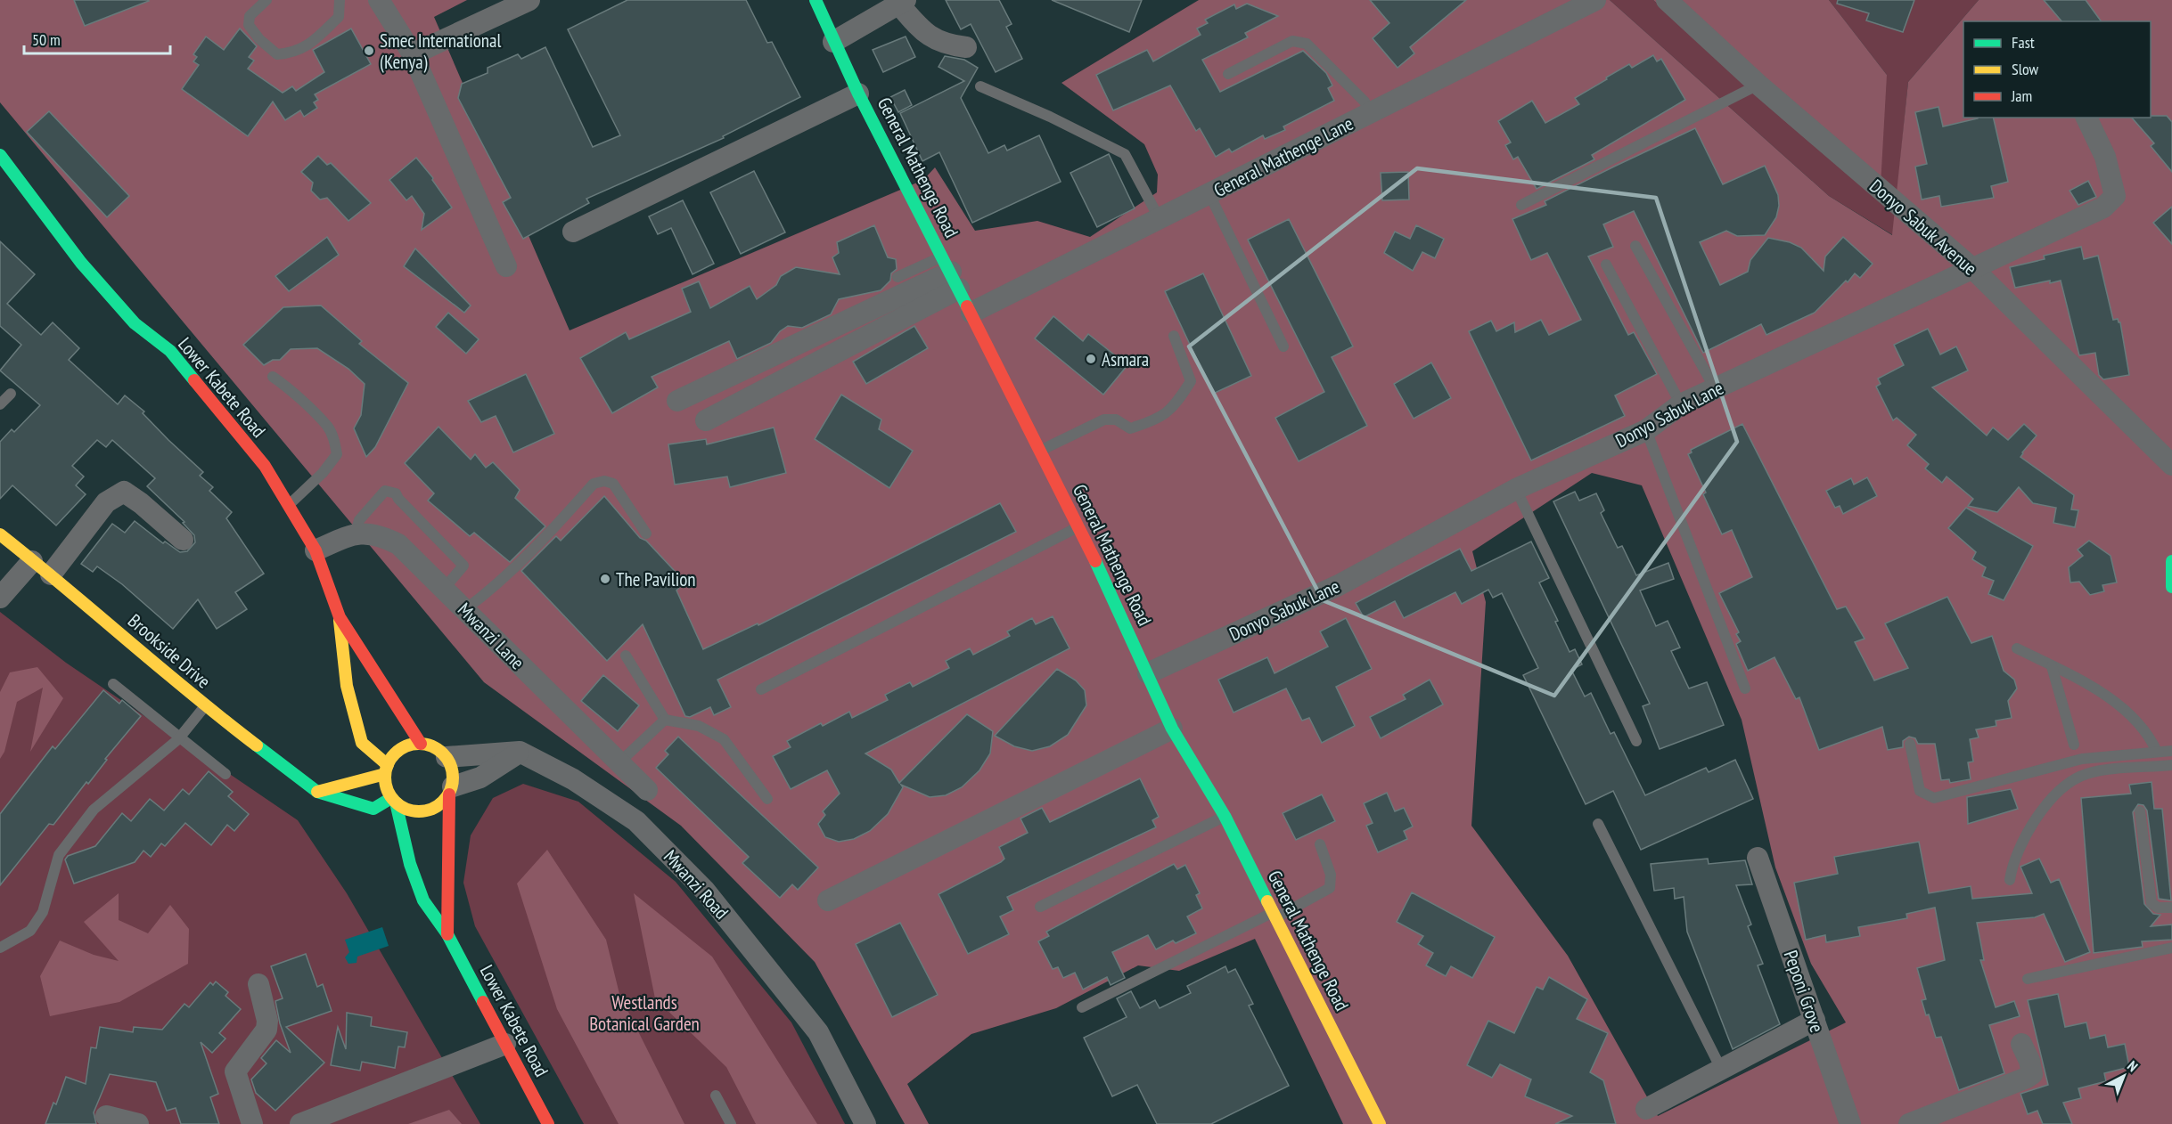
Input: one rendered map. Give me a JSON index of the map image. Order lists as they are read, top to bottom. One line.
{"streets":{"street":["General Mathenge Lane","General Mathenge Road","Donyo Sabuk Avenue","Lower Kabete Road","Donyo Sabuk Lane","Mwanzi Lane","Brookside Drive","Mwanzi Road","Peponi Grove"]},"crossings":[["General Mathenge Lane","General Mathenge Road"],["General Mathenge Road","Donyo Sabuk Lane"],["Donyo Sabuk Avenue","Donyo Sabuk Lane"],["Lower Kabete Road","Brookside Drive"]],"parks":["Westlands Botanical Garden"],"places":["Smec International (Kenya)","Asmara","The Pavilion"],"legend":["Fast","Slow","Jam"],"scale_bar":"50 m","north":"top right"}
